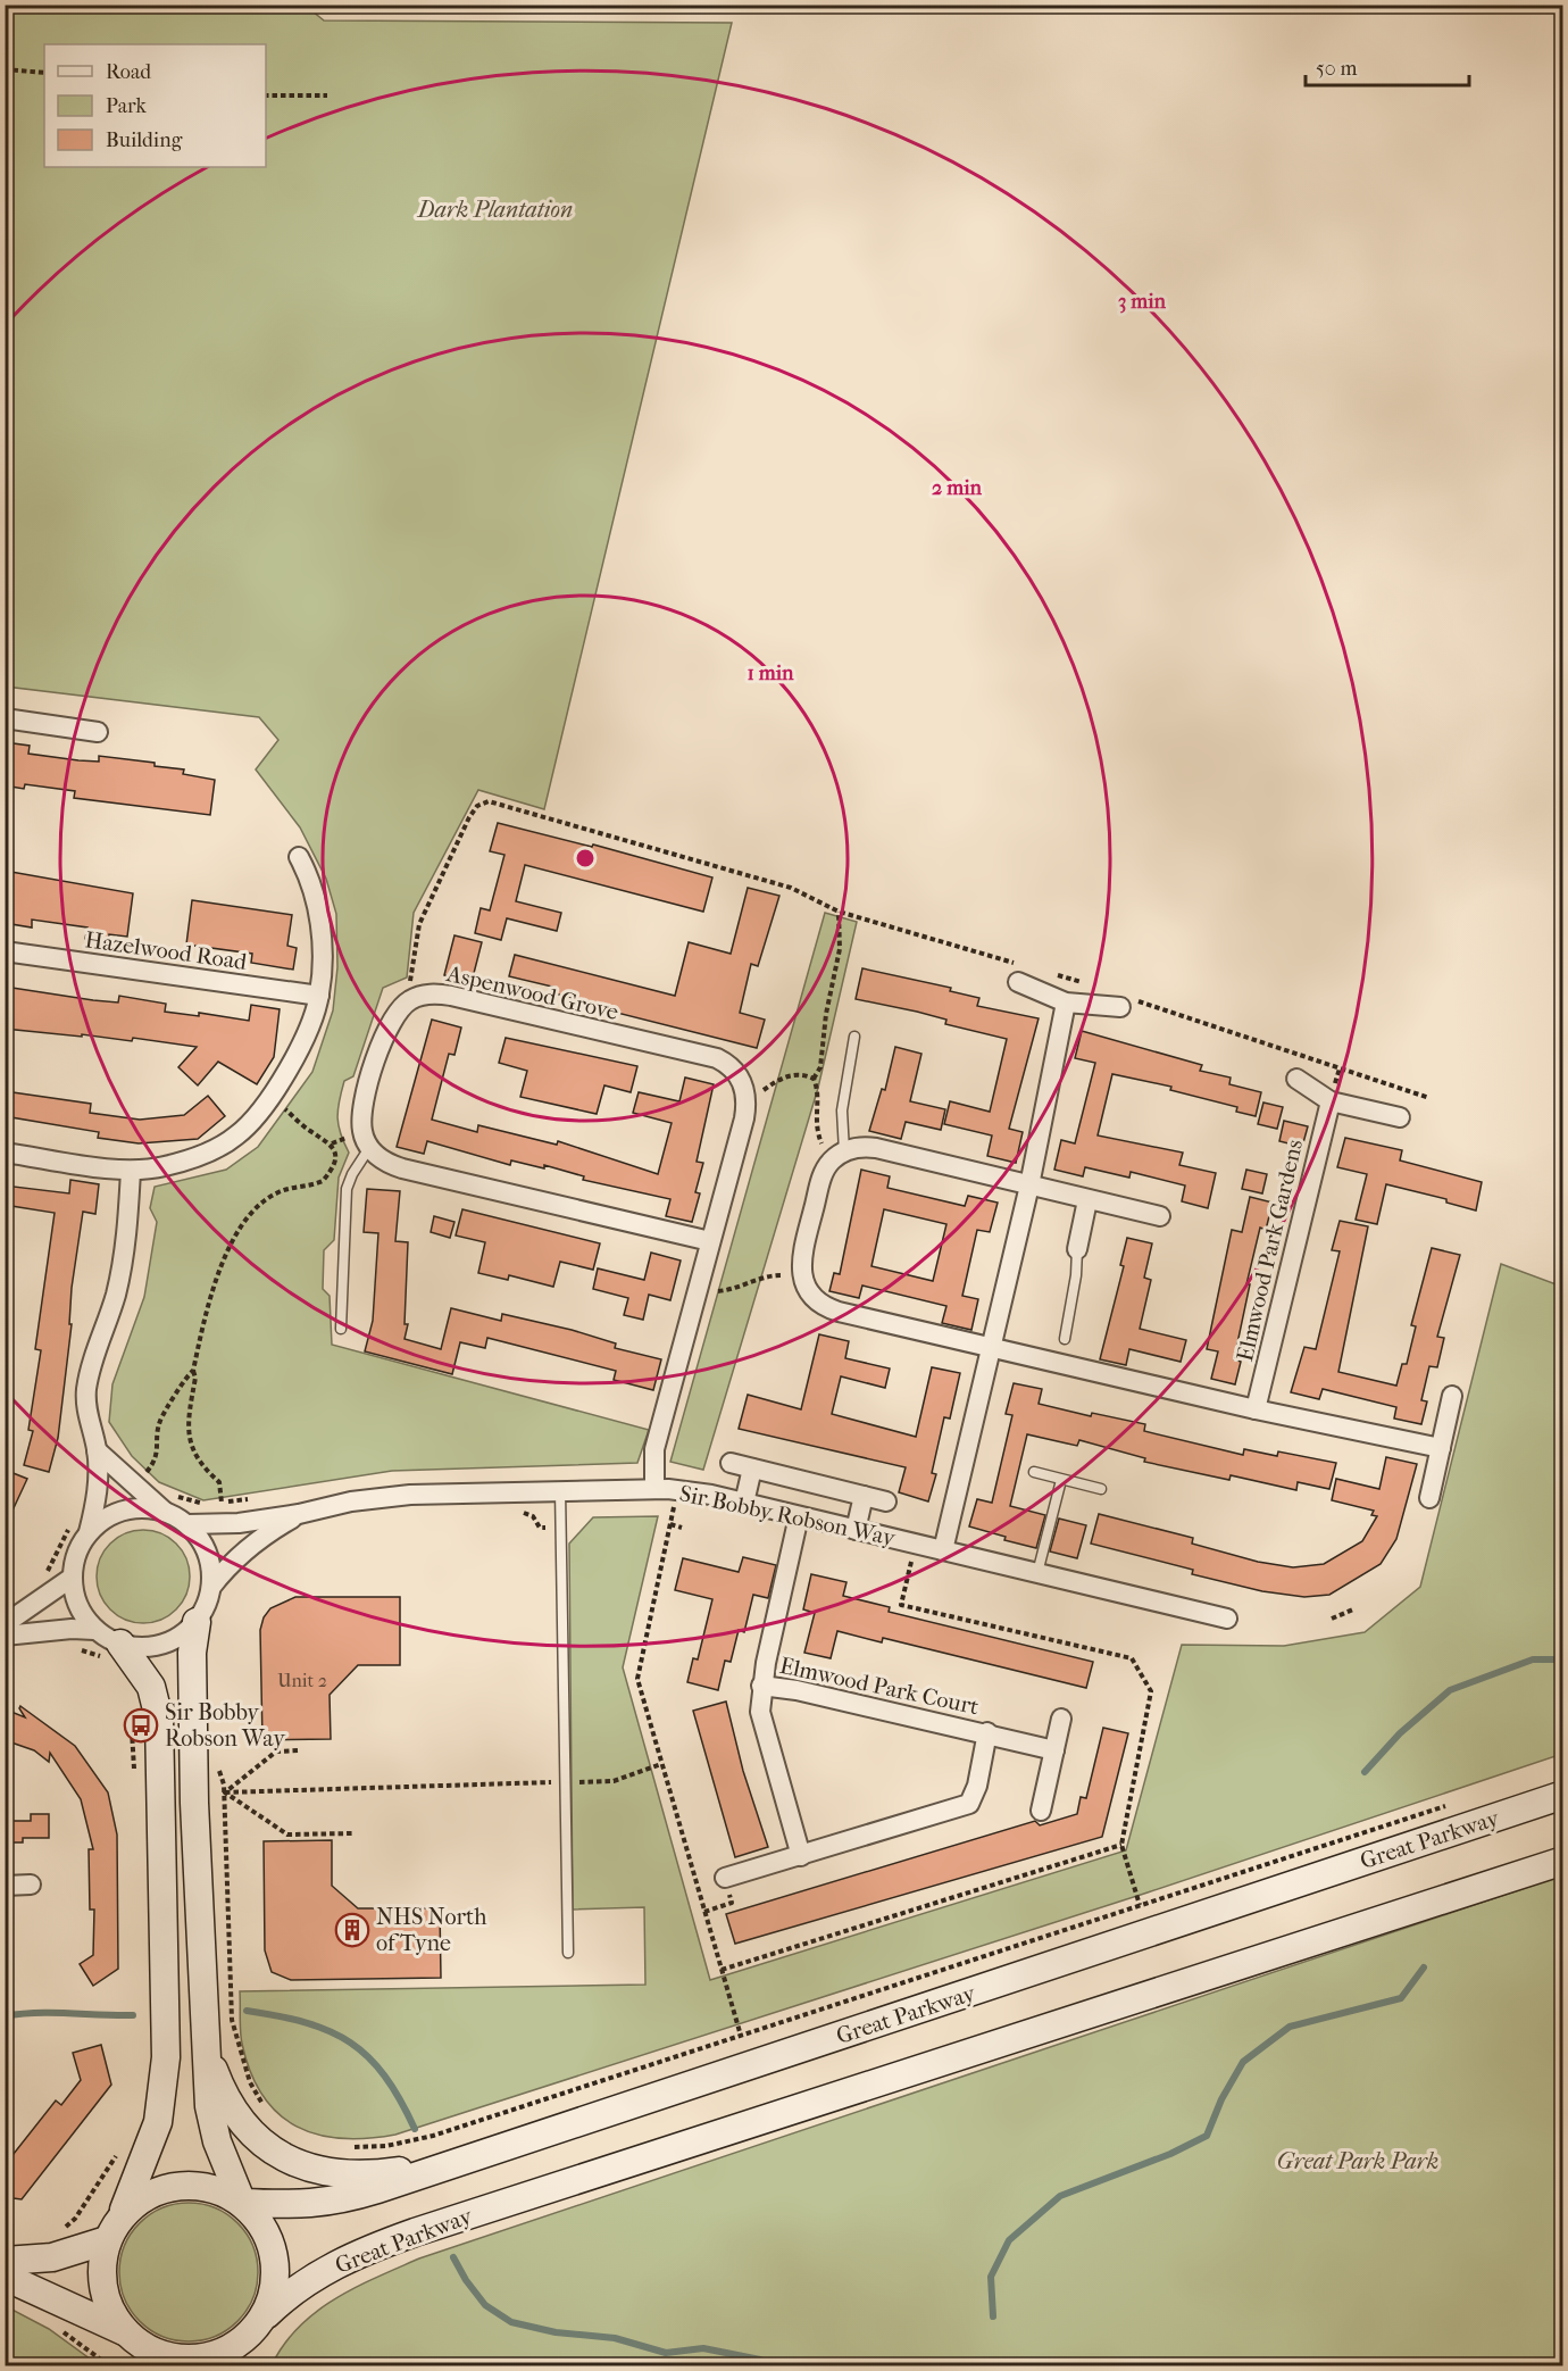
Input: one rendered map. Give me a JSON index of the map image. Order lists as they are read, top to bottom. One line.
{"streets":{"street":["Hazelwood Road","Aspenwood Grove","Elmwood Park Gardens","Sir Bobby Robson Way","Elmwood Park Court","Great Parkway"]},"crossings":[["Sir Bobby Robson Way","Elmwood Park Court"]],"parks":["Dark Plantation","Great Park Park"],"places":{"bus stop":["Sir Bobby Robson Way"],"building":["NHS North of Tyne"]},"house_numbers":["Unit 2"],"legend":["Road","Park","Building"],"scale_bar":"50 m","rings":["3 min","2 min","1 min"]}
